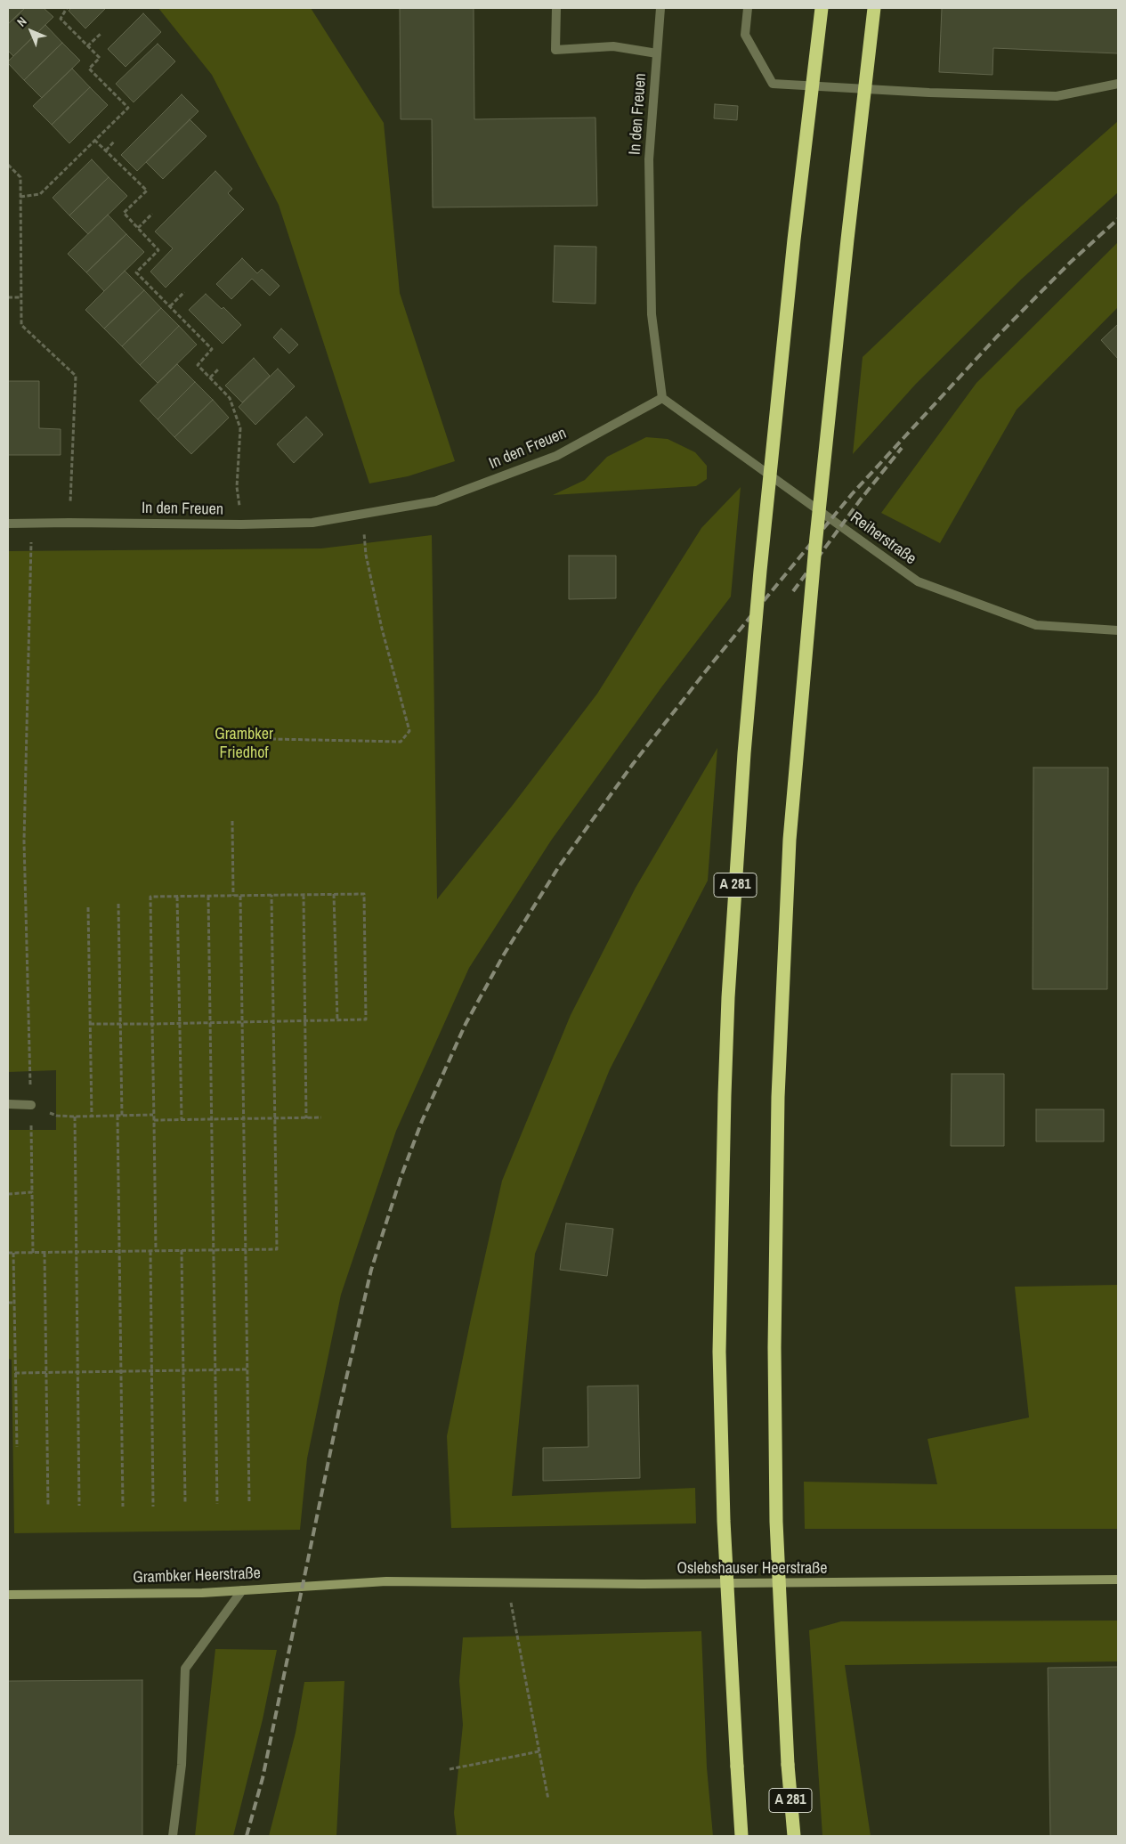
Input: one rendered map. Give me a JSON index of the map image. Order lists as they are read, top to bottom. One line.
{"streets":{"highway":["A 281"],"main road":["Oslebshauser Heerstraße","Grambker Heerstraße"],"street":["In den Freuen","Reiherstraße"]},"crossings":[["In den Freuen","Reiherstraße"],["Oslebshauser Heerstraße","Grambker Heerstraße"]],"parks":["Grambker Friedhof"],"north":"top left"}
